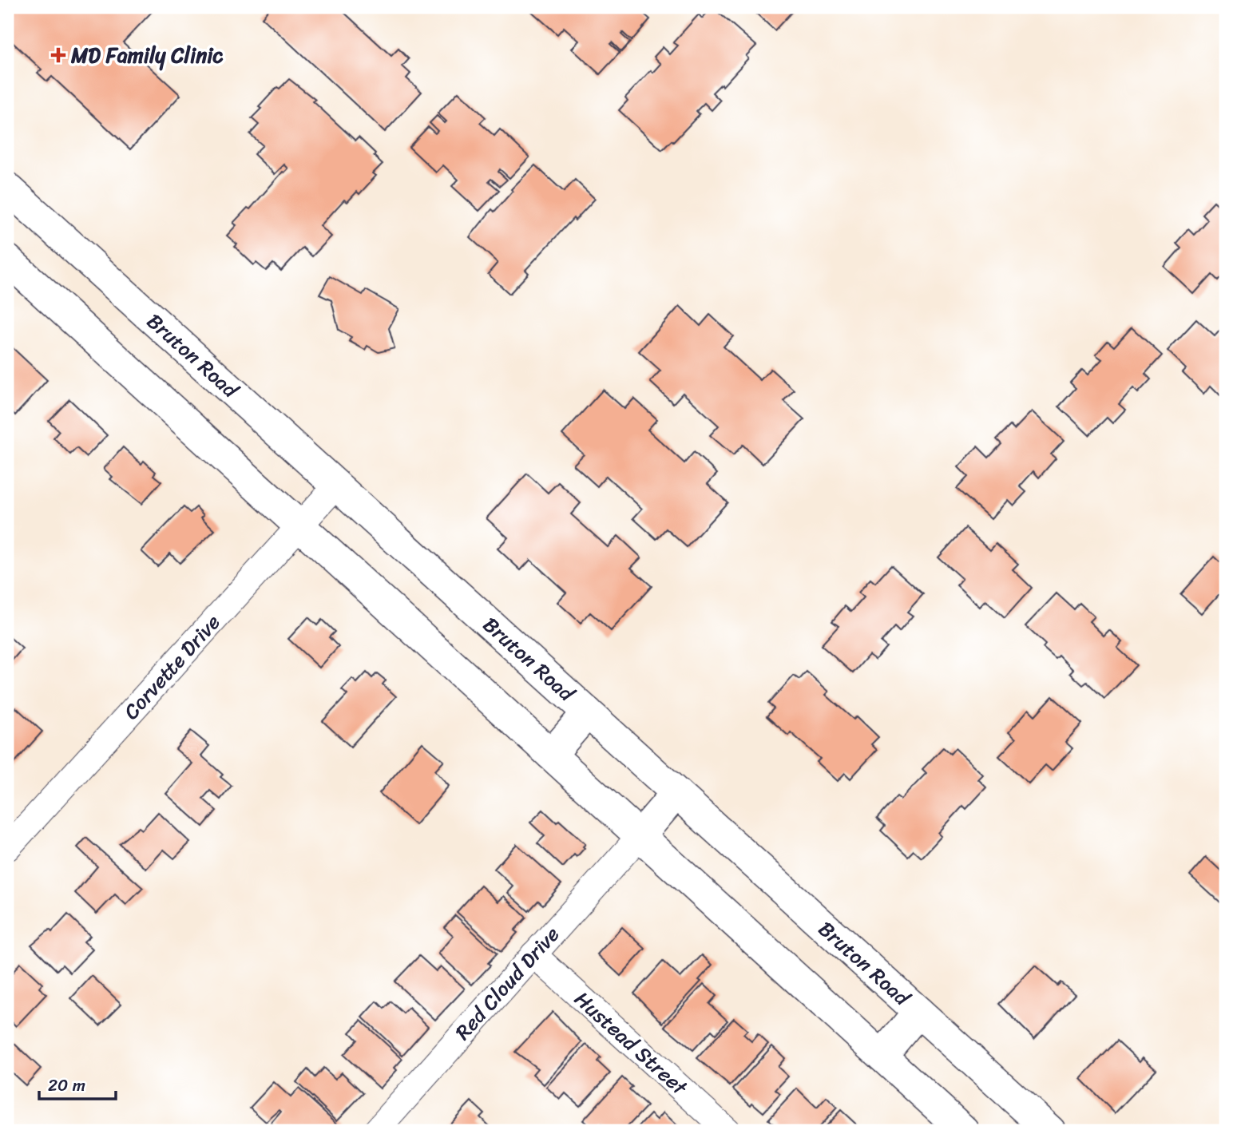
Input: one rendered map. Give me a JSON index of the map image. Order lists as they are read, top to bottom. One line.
{"streets":{"main road":["Bruton Road"],"street":["Corvette Drive","Red Cloud Drive","Hustead Street"]},"crossings":[["Bruton Road","Corvette Drive"],["Red Cloud Drive","Hustead Street"]],"places":{"health":["MD Family Clinic"]},"scale_bar":"20 m"}
